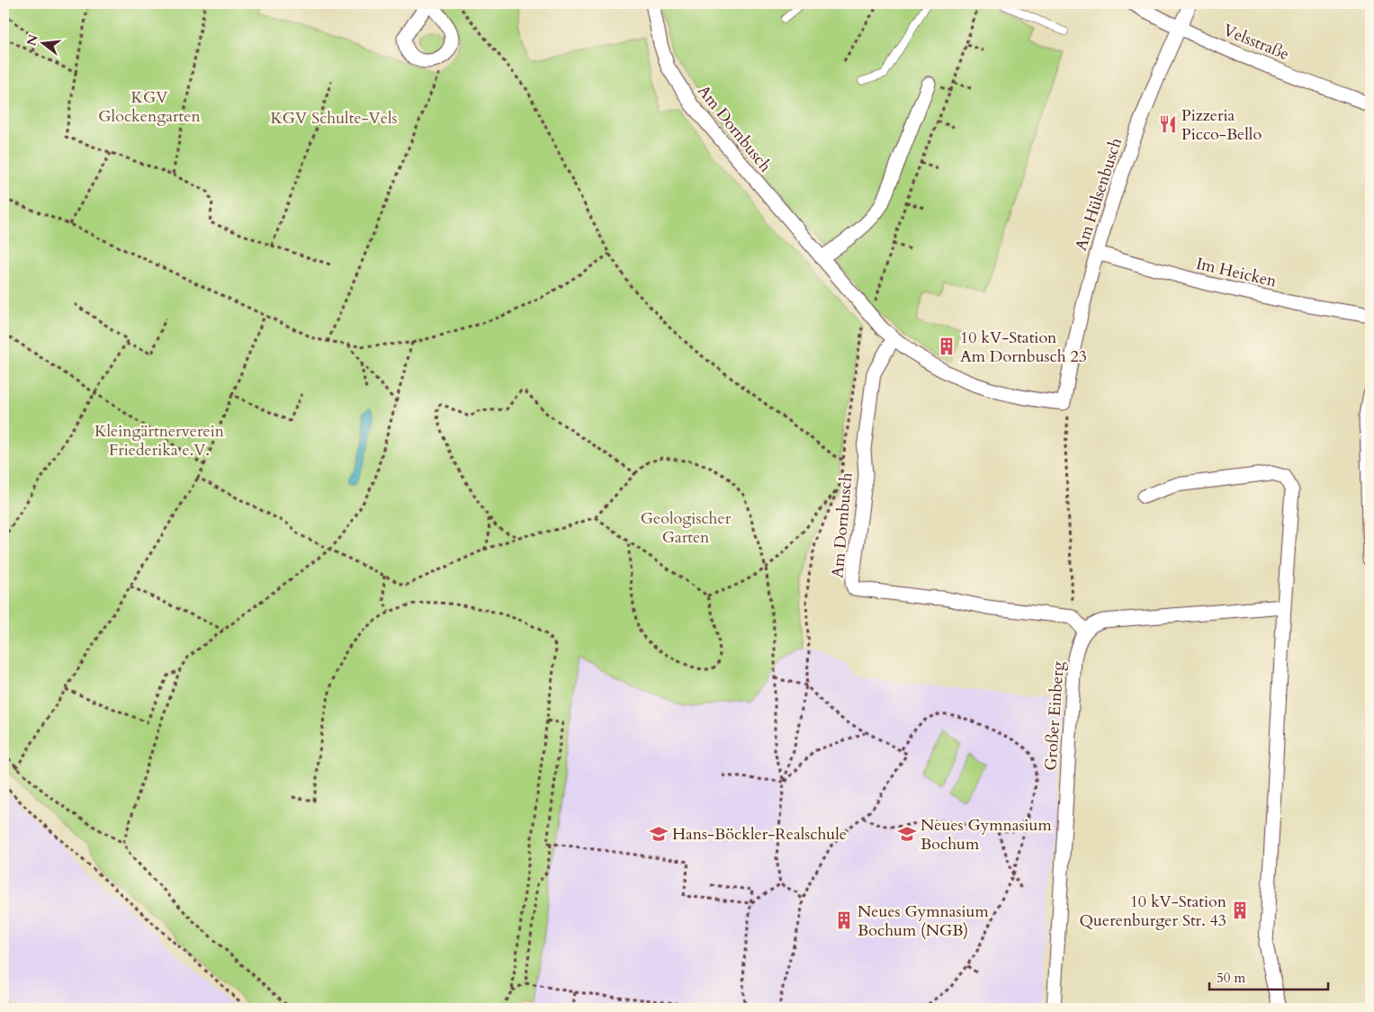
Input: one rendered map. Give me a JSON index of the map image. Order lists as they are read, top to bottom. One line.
{"streets":{"street":["Velsstraße","Am Dornbusch","Am Hülsenbusch","Im Heicken","Großer Einberg"]},"crossings":[["Velsstraße","Am Hülsenbusch"],["Am Dornbusch","Am Hülsenbusch"],["Am Hülsenbusch","Im Heicken"]],"parks":["KGV Glockengarten","KGV Schulte-Vels","Kleingärtnerverein Friederika e.V.","Geologischer Garten"],"places":{"restaurant":["Pizzeria Picco-Bello"],"building":["10 kV-Station Am Dornbusch 23","10 kV-Station Querenburger Str. 43","Neues Gymnasium Bochum (NGB)"],"school or university":["Hans-Böckler-Realschule","Neues Gymnasium Bochum"]},"scale_bar":"50 m","north":"left"}
